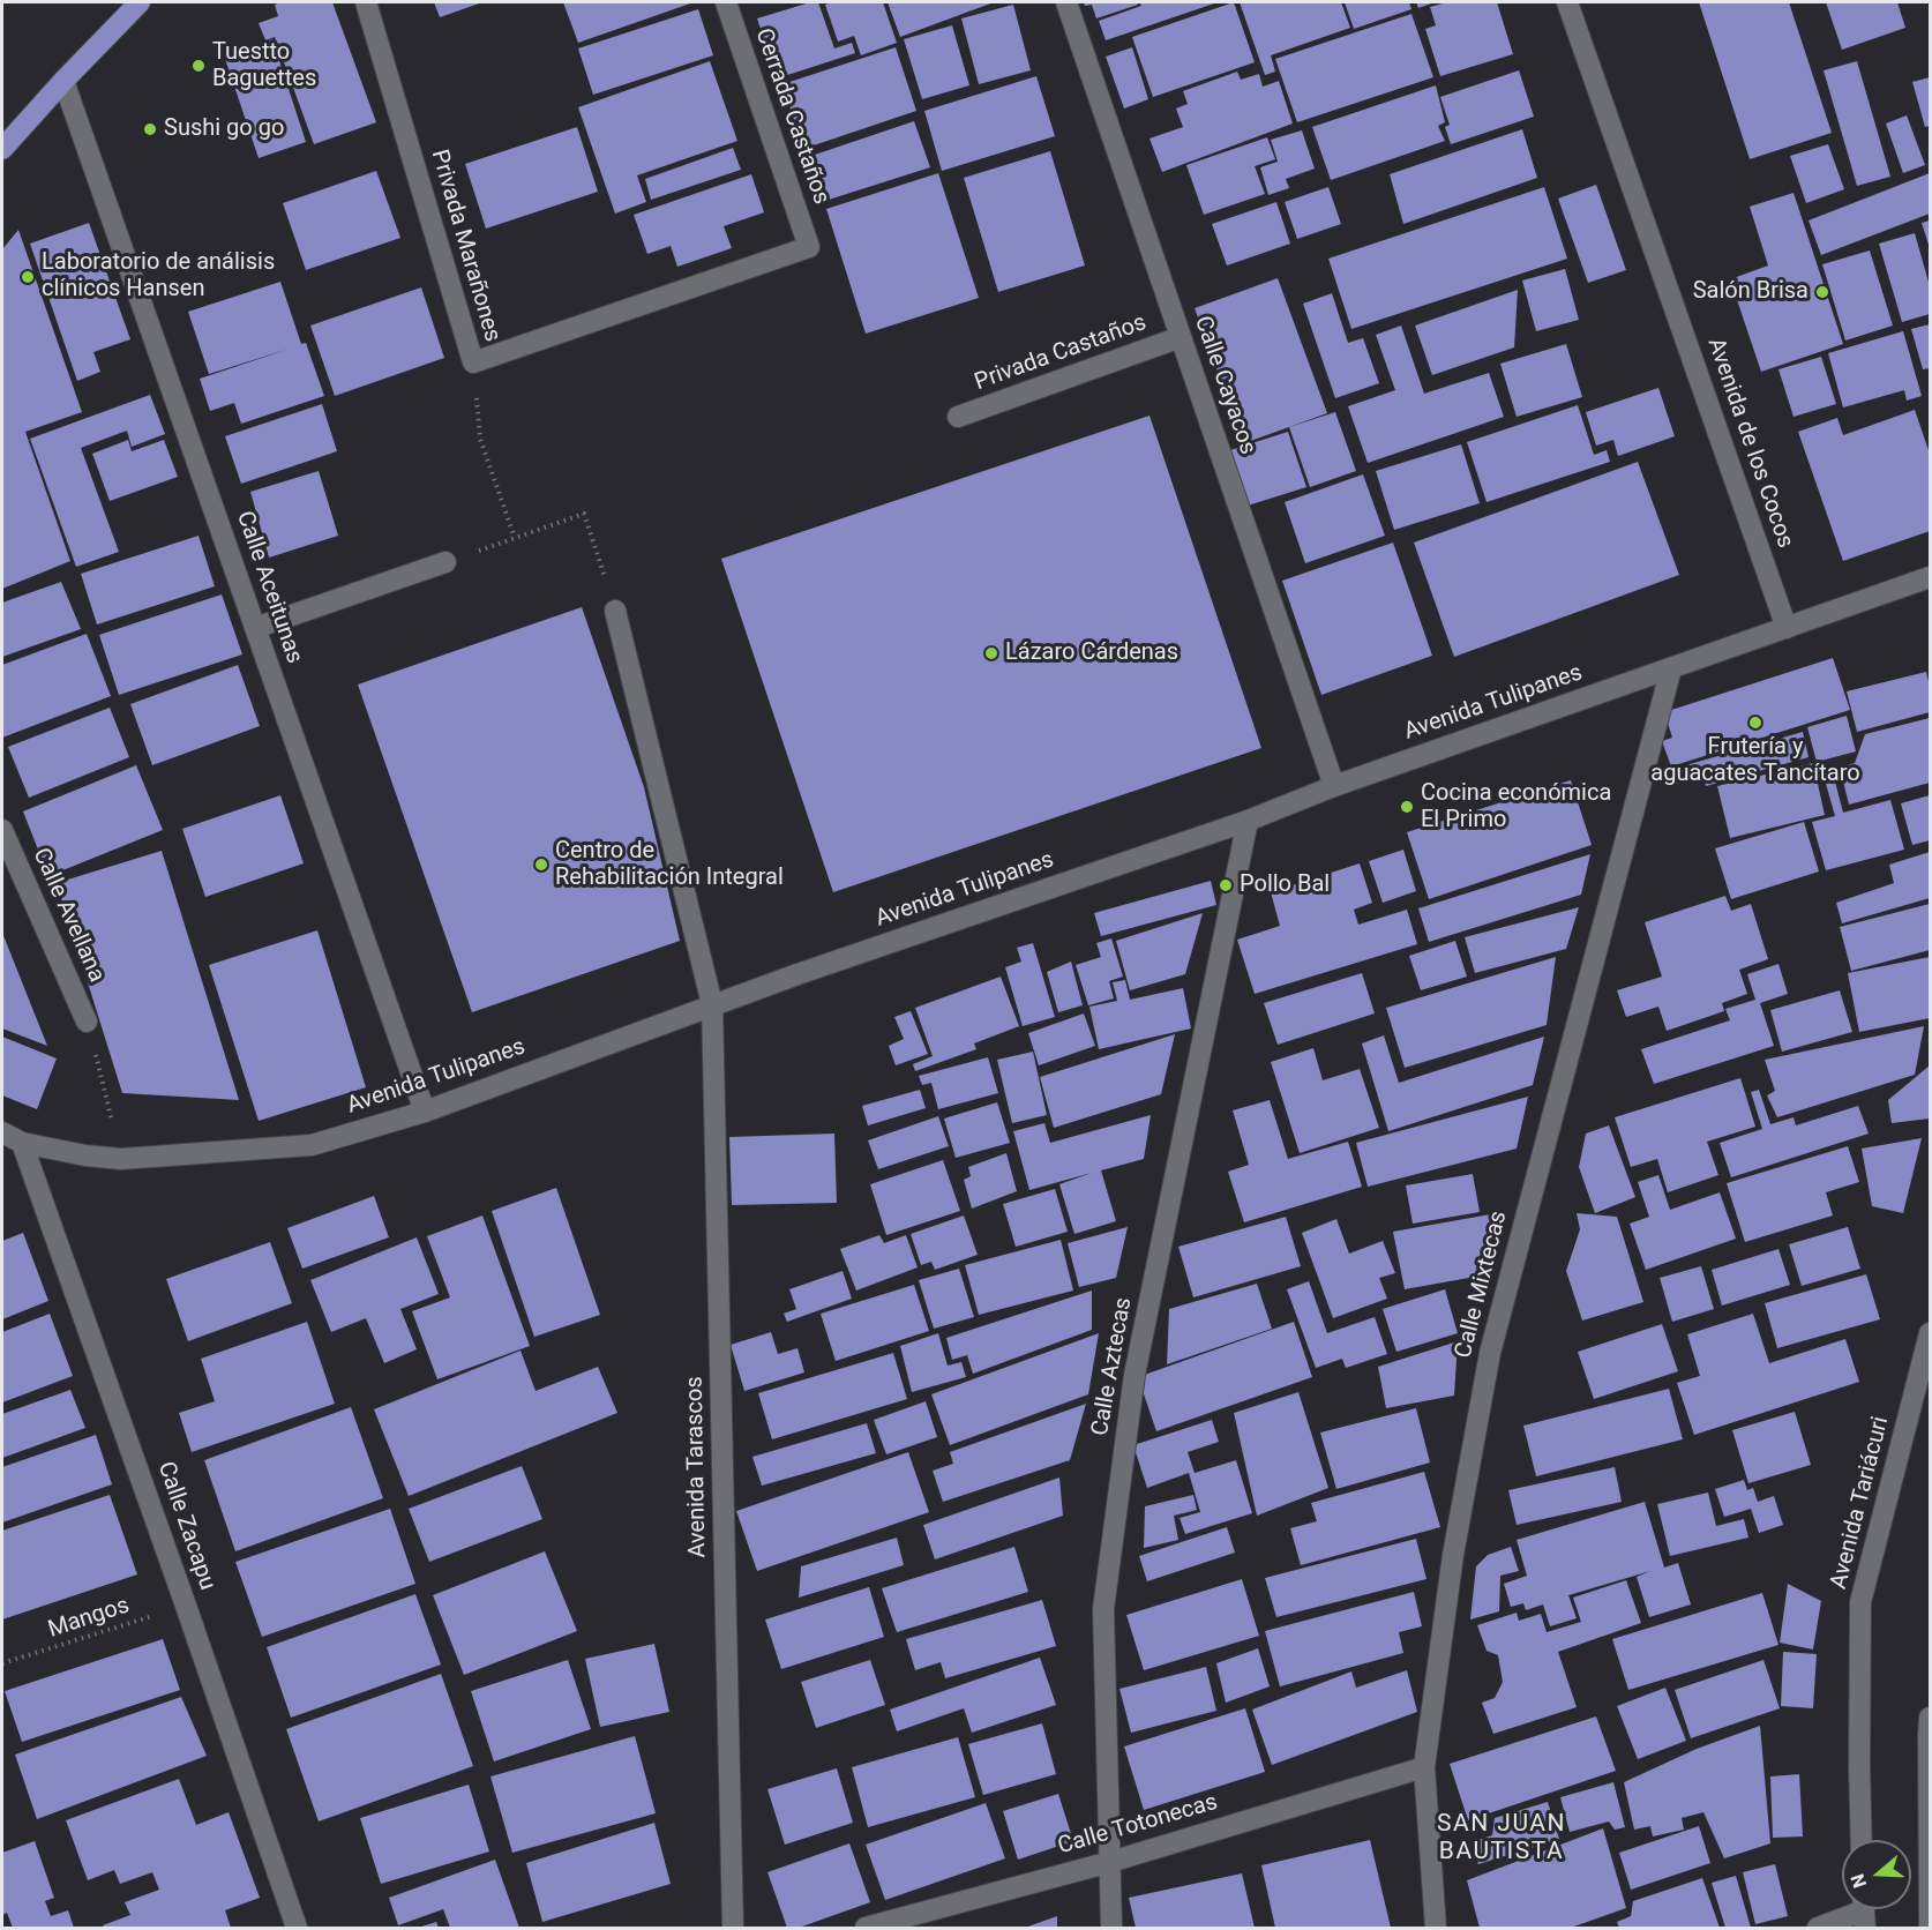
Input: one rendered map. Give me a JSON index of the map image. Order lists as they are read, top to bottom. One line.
{"streets":{"street":["Cerrada Castaños","Privada Marañones","Privada Castaños","Calle Cayacos","Avenida de los Cocos","Calle Aceitunas","Avenida Tulipanes","Calle Avellana","Calle Mixtecas","Calle Aztecas","Avenida Tarascos","Avenida Tariácuri","Calle Zacapu","Calle Totonecas"],"path":["Mangos"]},"crossings":[["Cerrada Castaños","Privada Marañones"],["Privada Castaños","Calle Cayacos"],["Calle Cayacos","Avenida Tulipanes"],["Avenida de los Cocos","Avenida Tulipanes"],["Calle Aceitunas","Avenida Tulipanes"],["Avenida Tulipanes","Calle Mixtecas"],["Avenida Tulipanes","Calle Aztecas"],["Avenida Tulipanes","Avenida Tarascos"],["Avenida Tulipanes","Calle Zacapu"],["Calle Mixtecas","Calle Totonecas"],["Calle Aztecas","Calle Totonecas"],["Calle Zacapu","Mangos"]],"districts":["SAN JUAN BAUTISTA"],"places":["Tuestto Baguettes","Sushi go go","Laboratorio de análisis clínicos Hansen","Salón Brisa","Lázaro Cárdenas","Frutería y aguacates Tancítaro","Cocina económica El Primo","Centro de Rehabilitación Integral","Pollo Bal"],"north":"left"}
